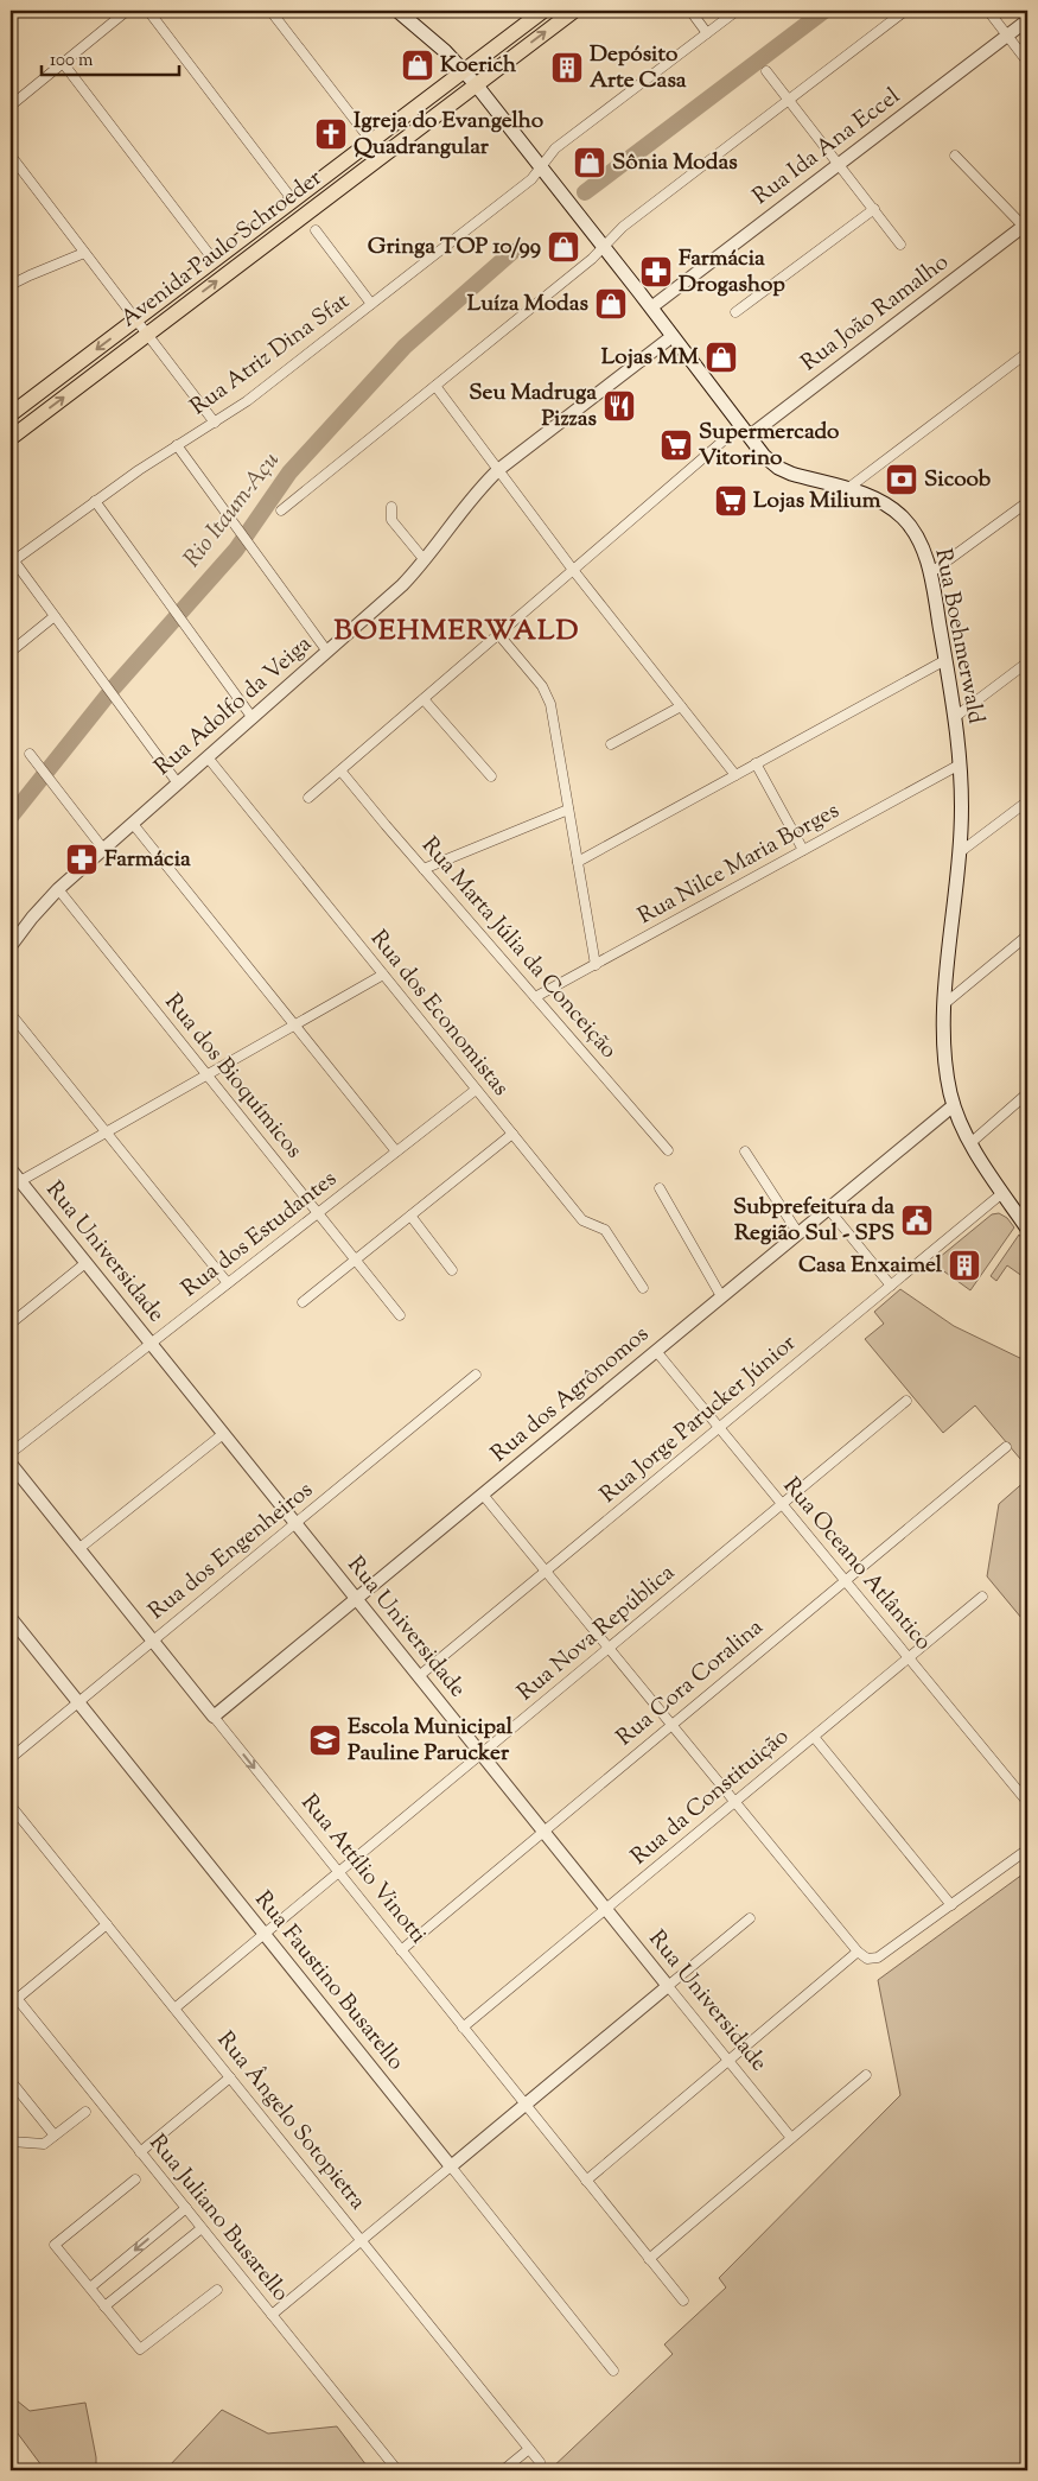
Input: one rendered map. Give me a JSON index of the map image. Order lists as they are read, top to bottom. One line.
{"streets":{"main road":["Avenida Paulo Schroeder","Rua Boehmerwald"],"street":["Rua Ida Ana Eccel","Rua João Ramalho","Rua Atriz Dina Sfat","Rua Adolfo da Veiga","Rua Nilce Maria Borges","Rua Marta Júlia da Conceição","Rua dos Economistas","Rua dos Bioquímicos","Rua dos Estudantes","Rua Universidade","Rua dos Agrônomos","Rua Jorge Parucker Júnior","Rua dos Engenheiros","Rua Oceano Atlântico","Rua Nova República","Rua Cora Coralina","Rua da Constituição","Rua Attílio Vinotti","Rua Faustino Busarello","Rua Ângelo Sotopietra","Rua Juliano Busarello"]},"crossings":[["Rua Ida Ana Eccel","Rua Boehmerwald"],["Avenida Paulo Schroeder","Rua Boehmerwald"],["Rua João Ramalho","Rua Boehmerwald"],["Rua Atriz Dina Sfat","Rua Boehmerwald"],["Rua Boehmerwald","Rua Adolfo da Veiga"],["Rua Boehmerwald","Rua Nilce Maria Borges"],["Rua Boehmerwald","Rua dos Agrônomos"],["Rua Boehmerwald","Rua Jorge Parucker Júnior"],["Rua Adolfo da Veiga","Rua dos Economistas"],["Rua Adolfo da Veiga","Rua dos Bioquímicos"],["Rua Nilce Maria Borges","Rua Marta Júlia da Conceição"],["Rua dos Economistas","Rua dos Estudantes"],["Rua dos Bioquímicos","Rua dos Estudantes"],["Rua dos Estudantes","Rua Universidade"],["Rua Universidade","Rua dos Agrônomos"],["Rua Universidade","Rua Jorge Parucker Júnior"],["Rua Universidade","Rua dos Engenheiros"],["Rua Universidade","Rua Nova República"],["Rua Universidade","Rua Cora Coralina"],["Rua Universidade","Rua da Constituição"],["Rua dos Agrônomos","Rua Oceano Atlântico"],["Rua dos Agrônomos","Rua Attílio Vinotti"],["Rua Jorge Parucker Júnior","Rua Oceano Atlântico"],["Rua dos Engenheiros","Rua Attílio Vinotti"],["Rua dos Engenheiros","Rua Faustino Busarello"],["Rua Oceano Atlântico","Rua Nova República"],["Rua Oceano Atlântico","Rua Cora Coralina"],["Rua Oceano Atlântico","Rua da Constituição"],["Rua Nova República","Rua Attílio Vinotti"],["Rua Nova República","Rua Faustino Busarello"],["Rua Nova República","Rua Ângelo Sotopietra"],["Rua Cora Coralina","Rua Attílio Vinotti"],["Rua da Constituição","Rua Attílio Vinotti"]],"districts":["BOEHMERWALD"],"water":["Rio Itaum-Açu"],"places":{"shop":["Koerich","Sônia Modas","Gringa TOP 10/99","Luíza Modas","Lojas MM"],"building":["Depósito Arte Casa","Casa Enxaimel"],"church":["Igreja do Evangelho Quadrangular"],"pharmacy":["Farmácia Drogashop","Farmácia"],"restaurant":["Seu Madruga Pizzas"],"supermarket":["Supermercado Vitorino","Lojas Milium"],"bank":["Sicoob"],"public building":["Subprefeitura da Região Sul - SPS"],"school or university":["Escola Municipal Pauline Parucker"]},"scale_bar":"100 m"}
